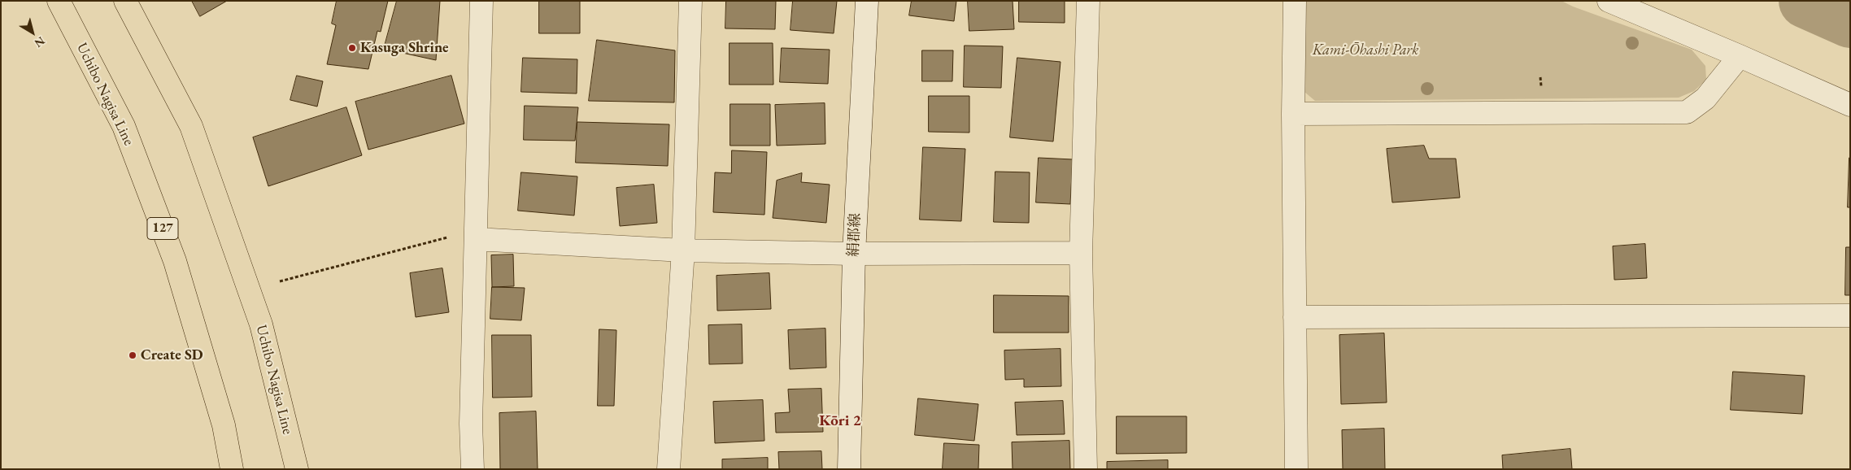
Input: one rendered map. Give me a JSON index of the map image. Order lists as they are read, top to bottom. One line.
{"streets":{"highway":["Uchibo Nagisa Line","127"],"street":["絹郡線"]},"districts":["Kōri 2"],"parks":["Kami-Ōhashi Park"],"places":["Kasuga Shrine","Create SD"],"north":"bottom right"}
